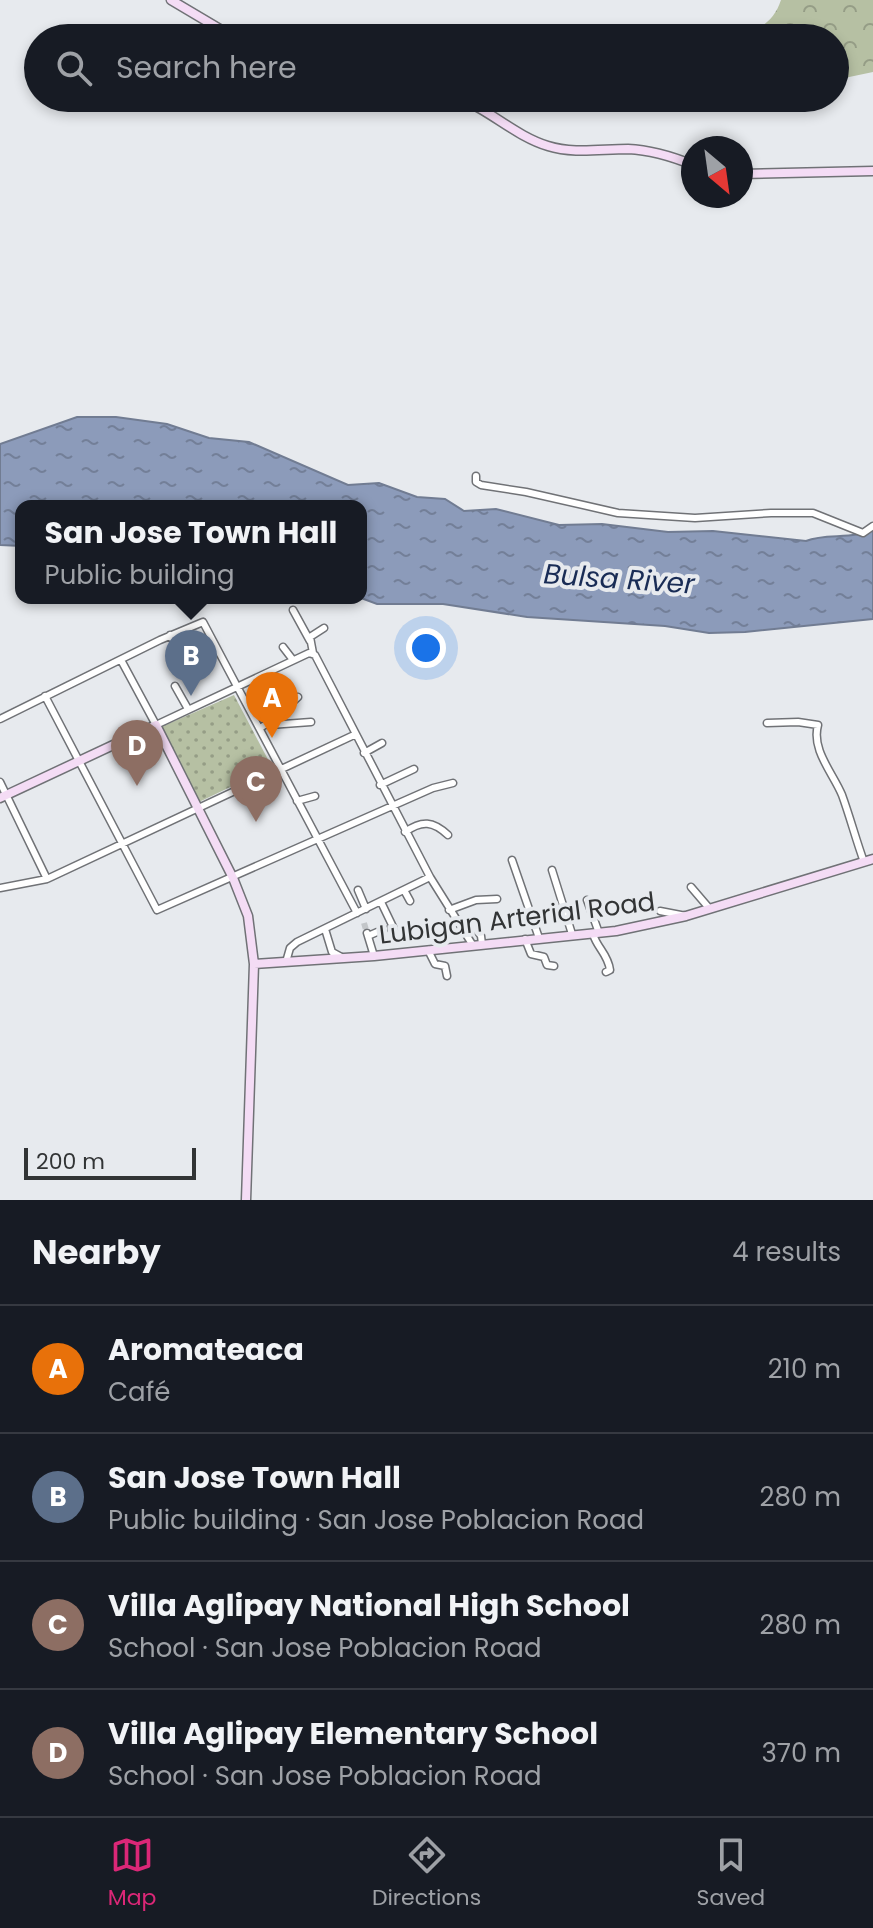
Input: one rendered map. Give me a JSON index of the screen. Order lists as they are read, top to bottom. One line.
{"streets":{"main road":["Lubigan Arterial Road"]},"water":["Bulsa River"],"scale_bar":"200 m","north":"bottom right","page":{"search":"Search here","popup":["San Jose Town Hall","Public building"],"pins":["B","A","D","C"],"scale":"200 m","heading":["Nearby","4 results"],"list":[{"mark":"A","name":"Aromateaca","note":"Café","value":"210 m"},{"mark":"B","name":"San Jose Town Hall","note":"Public building · San Jose Poblacion Road","value":"280 m"},{"mark":"C","name":"Villa Aglipay National High School","note":"School · San Jose Poblacion Road","value":"280 m"},{"mark":"D","name":"Villa Aglipay Elementary School","note":"School · San Jose Poblacion Road","value":"370 m"}],"nav":["Map","Directions","Saved"]}}
